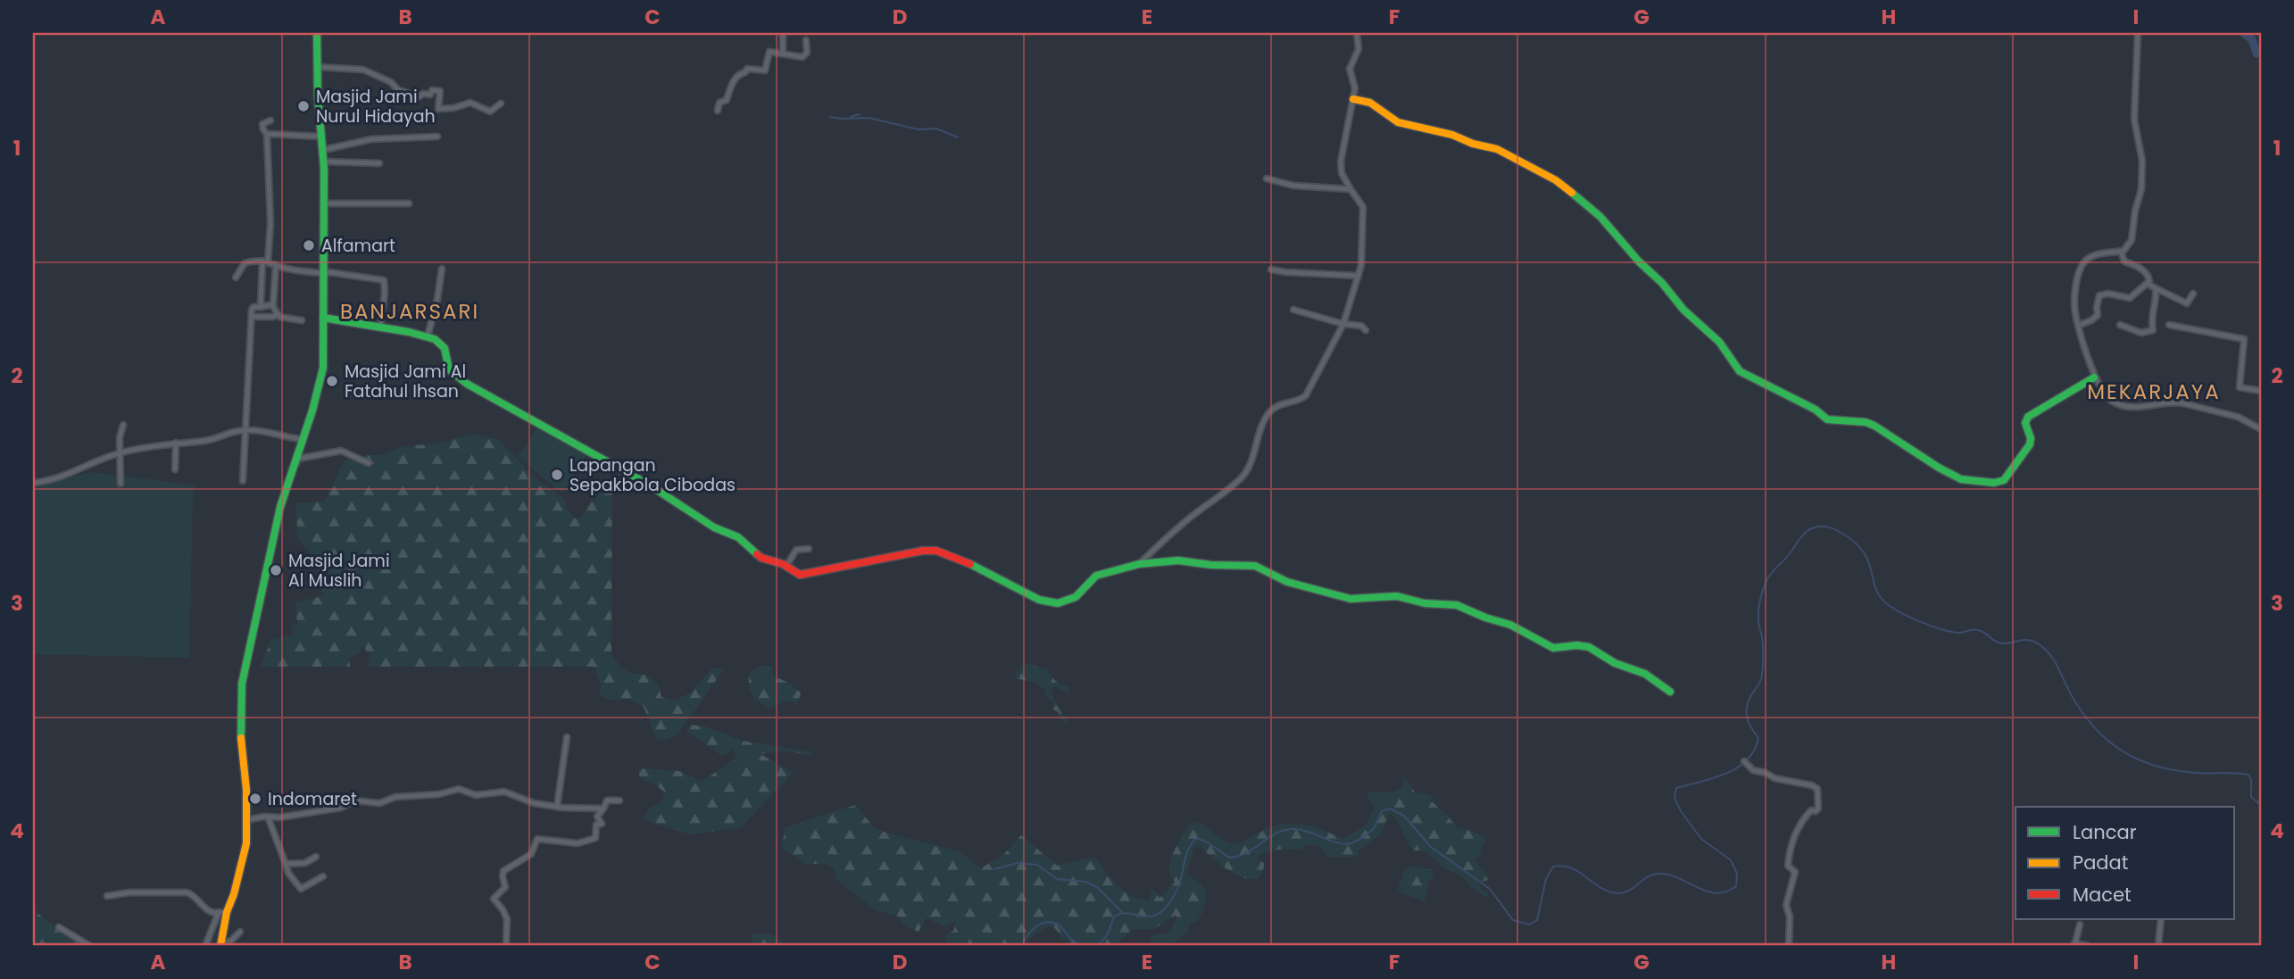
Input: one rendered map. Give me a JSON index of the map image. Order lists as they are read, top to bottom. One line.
{"districts":["BANJARSARI","MEKARJAYA"],"places":["Masjid Jami Nurul Hidayah","Alfamart","Masjid Jami Al Fatahul Ihsan","Lapangan Sepakbola Cibodas","Masjid Jami Al Muslih","Indomaret"],"legend":["Lancar","Padat","Macet"],"grid":{"columns":["A","B","C","D","E","F","G","H","I"],"rows":["1","2","3","4"]}}
